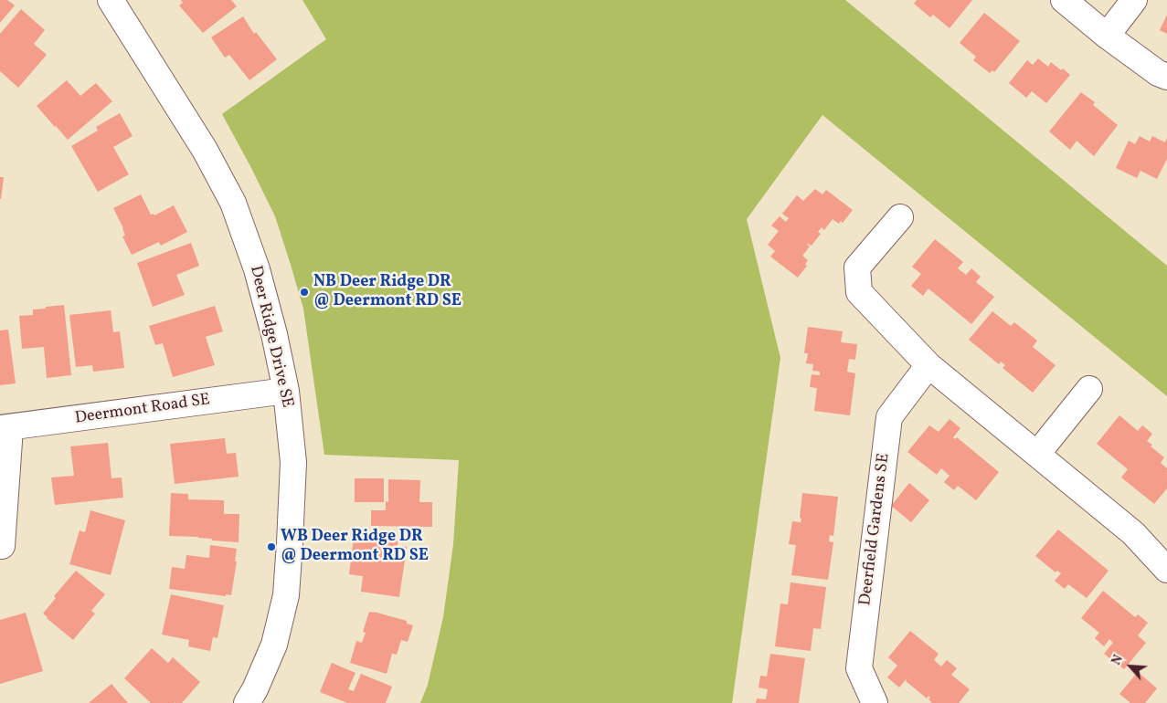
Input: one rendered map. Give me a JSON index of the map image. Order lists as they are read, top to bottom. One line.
{"streets":{"street":["Deer Ridge Drive SE","Deermont Road SE","Deerfield Gardens SE"]},"crossings":[["Deer Ridge Drive SE","Deermont Road SE"]],"places":["NB Deer Ridge DR @ Deermont RD SE","WB Deer Ridge DR @ Deermont RD SE"],"north":"top left"}
